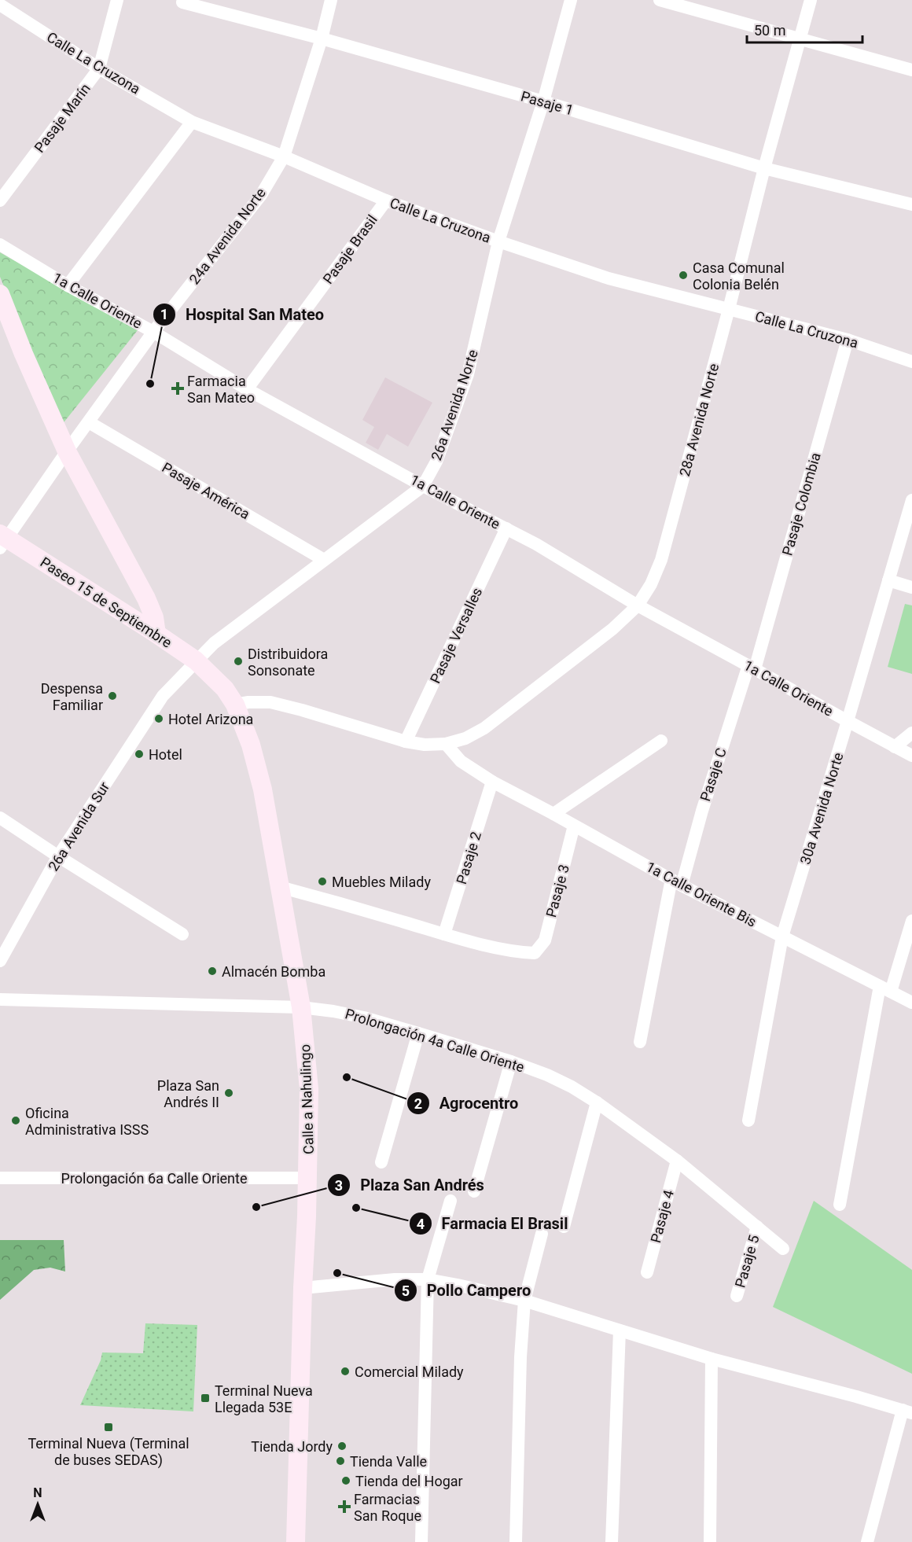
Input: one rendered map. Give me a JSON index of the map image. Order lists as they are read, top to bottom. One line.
{"streets":{"street":["Calle La Cruzona","Pasaje 1","Pasaje Marín","24a Avenida Norte","Pasaje Brasil","1a Calle Oriente","26a Avenida Norte","28a Avenida Norte","Pasaje América","Pasaje Colombia","Paseo 15 de Septiembre","Pasaje Versalles","Pasaje C","30a Avenida Norte","26a Avenida Sur","Pasaje 2","Pasaje 3","1a Calle Oriente Bis","Prolongación 4a Calle Oriente","Calle a Nahulingo","Prolongación 6a Calle Oriente","Pasaje 4","Pasaje 5"]},"crossings":[["Calle La Cruzona","Pasaje Marín"],["Calle La Cruzona","24a Avenida Norte"],["Calle La Cruzona","Pasaje Brasil"],["Calle La Cruzona","26a Avenida Norte"],["Calle La Cruzona","28a Avenida Norte"],["Calle La Cruzona","Pasaje Colombia"],["Pasaje 1","24a Avenida Norte"],["Pasaje 1","26a Avenida Norte"],["Pasaje 1","28a Avenida Norte"],["24a Avenida Norte","1a Calle Oriente"],["24a Avenida Norte","Pasaje América"],["24a Avenida Norte","Paseo 15 de Septiembre"],["Pasaje Brasil","1a Calle Oriente"],["1a Calle Oriente","26a Avenida Norte"],["1a Calle Oriente","28a Avenida Norte"],["1a Calle Oriente","Pasaje Colombia"],["1a Calle Oriente","Pasaje Versalles"],["1a Calle Oriente","Pasaje C"],["1a Calle Oriente","30a Avenida Norte"],["26a Avenida Norte","Pasaje América"],["26a Avenida Norte","Paseo 15 de Septiembre"],["26a Avenida Norte","26a Avenida Sur"],["28a Avenida Norte","Pasaje Versalles"],["28a Avenida Norte","1a Calle Oriente Bis"],["28a Avenida Norte","Calle a Nahulingo"],["Pasaje Colombia","Pasaje C"],["Paseo 15 de Septiembre","Calle a Nahulingo"],["Pasaje C","1a Calle Oriente Bis"],["30a Avenida Norte","1a Calle Oriente Bis"],["Pasaje 2","Pasaje 3"],["Pasaje 2","1a Calle Oriente Bis"],["Pasaje 3","1a Calle Oriente Bis"],["Prolongación 4a Calle Oriente","Calle a Nahulingo"],["Prolongación 4a Calle Oriente","Pasaje 4"],["Prolongación 4a Calle Oriente","Pasaje 5"],["Calle a Nahulingo","Prolongación 6a Calle Oriente"]],"places":{"other":["Casa Comunal Colonia Belén","Hospital San Mateo","Distribuidora Sonsonate","Despensa Familiar","Hotel Arizona","Hotel","Muebles Milady","Almacén Bomba","Agrocentro","Plaza San Andrés II","Oficina Administrativa ISSS","Plaza San Andrés","Farmacia El Brasil","Pollo Campero","Comercial Milady","Tienda Jordy","Tienda Valle","Tienda del Hogar"],"health":["Farmacia San Mateo","Farmacias San Roque"],"transit":["Terminal Nueva Llegada 53E","Terminal Nueva (Terminal de buses SEDAS)"]},"scale_bar":"50 m","north":"top"}
